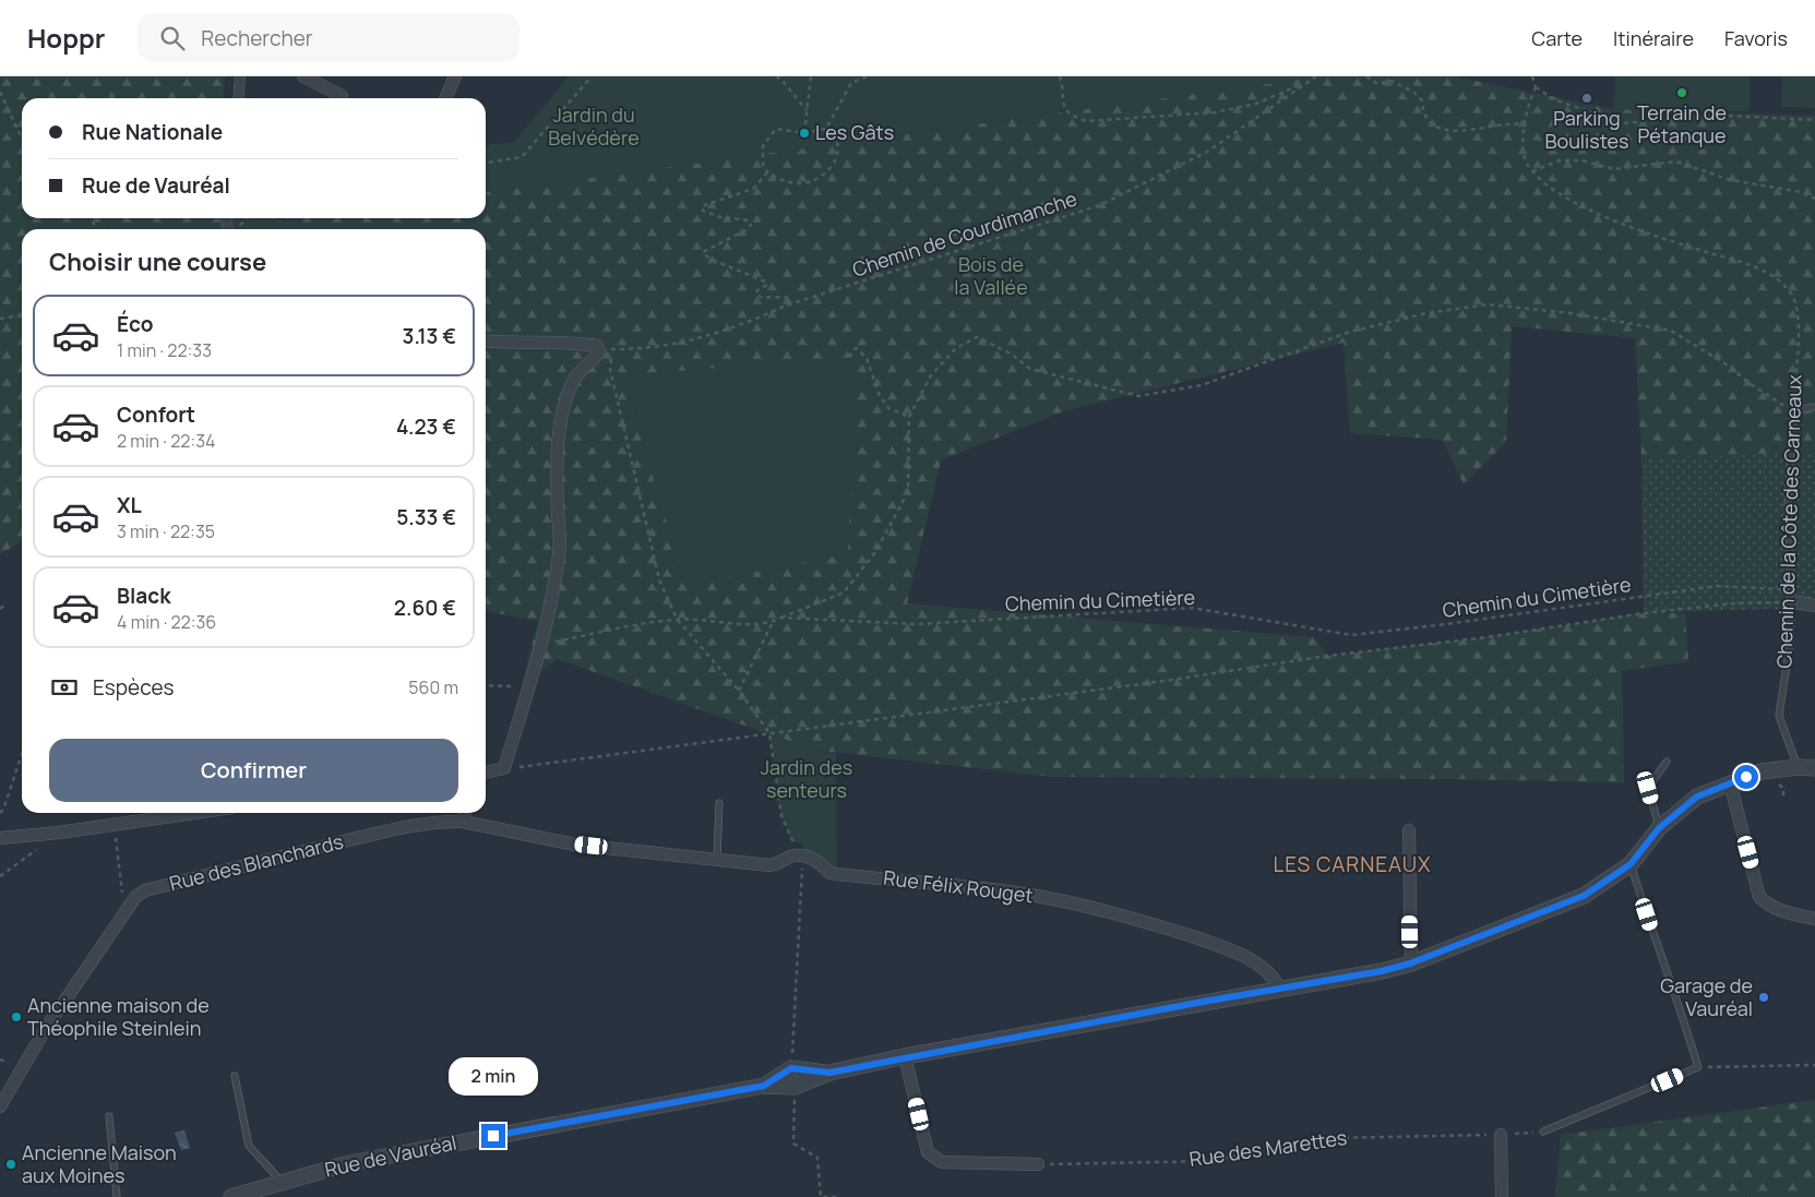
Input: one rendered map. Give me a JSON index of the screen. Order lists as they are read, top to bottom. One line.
{"streets":{"street":["Rue des Blanchards","Rue Félix Rouget","Rue de Vauréal"],"lane":["Chemin de la Côte des Carneaux"],"path":["Chemin de Courdimanche","Chemin du Cimetière","Rue des Marettes"]},"crossings":[["Chemin de la Côte des Carneaux","Chemin du Cimetière"]],"districts":["LES CARNEAUX"],"parks":["Jardin du Belvédère","Bois de la Vallée","Jardin des senteurs"],"places":["Terrain de Pétanque","Parking Boulistes","Les Gâts","Garage de Vauréal","Ancienne maison de Théophile Steinlein","Ancienne Maison aux Moines"],"page":{"header":"Hoppr","search":"Rechercher","nav":["Carte","Itinéraire","Favoris"],"banner":["Rue Nationale","Rue de Vauréal"],"heading":"Choisir une course","list":[{"name":"Éco","note":"1 min · 22:33","value":"3.13 €"},{"name":"Confort","note":"2 min · 22:34","value":"4.23 €"},{"name":"XL","note":"3 min · 22:35","value":"5.33 €"},{"name":"Black","note":"4 min · 22:36","value":"2.60 €"}],"pay":["Espèces","560 m"],"buttons":"Confirmer","bubble":"2 min"}}
